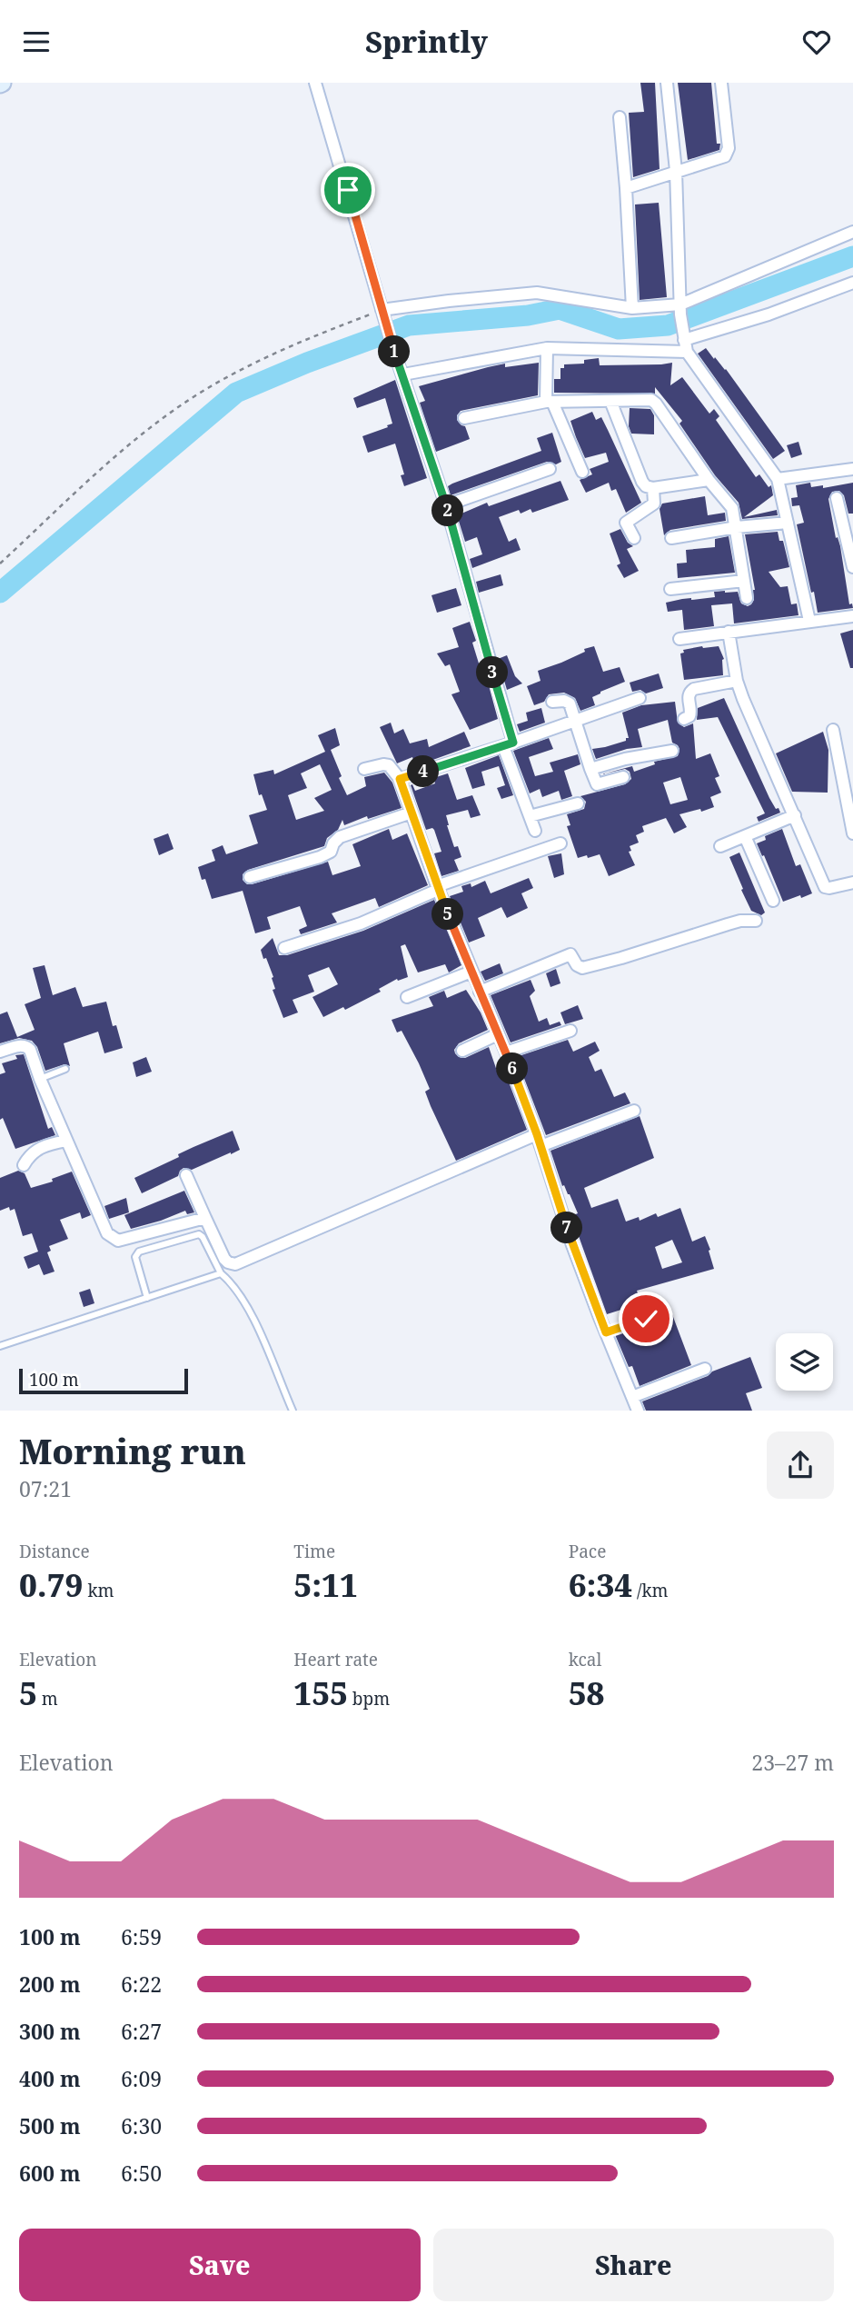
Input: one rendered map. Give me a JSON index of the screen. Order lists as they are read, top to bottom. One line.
{"scale_bar":"100 m","page":{"header":"Sprintly","pins":["1","2","3","4","5","6","7"],"scale":"100 m","heading":["Morning run","07:21"],"stats":[["Distance","0.79 km"],["Time","5:11"],["Pace","6:34 /km"],["Elevation","5 m"],["Heart rate","155 bpm"],["kcal","58"]],"chart":["Elevation","23–27 m"],"list":[{"name":"100 m","note":"6:59"},{"name":"200 m","note":"6:22"},{"name":"300 m","note":"6:27"},{"name":"400 m","note":"6:09"},{"name":"500 m","note":"6:30"},{"name":"600 m","note":"6:50"}],"buttons":["Save","Share"]}}
